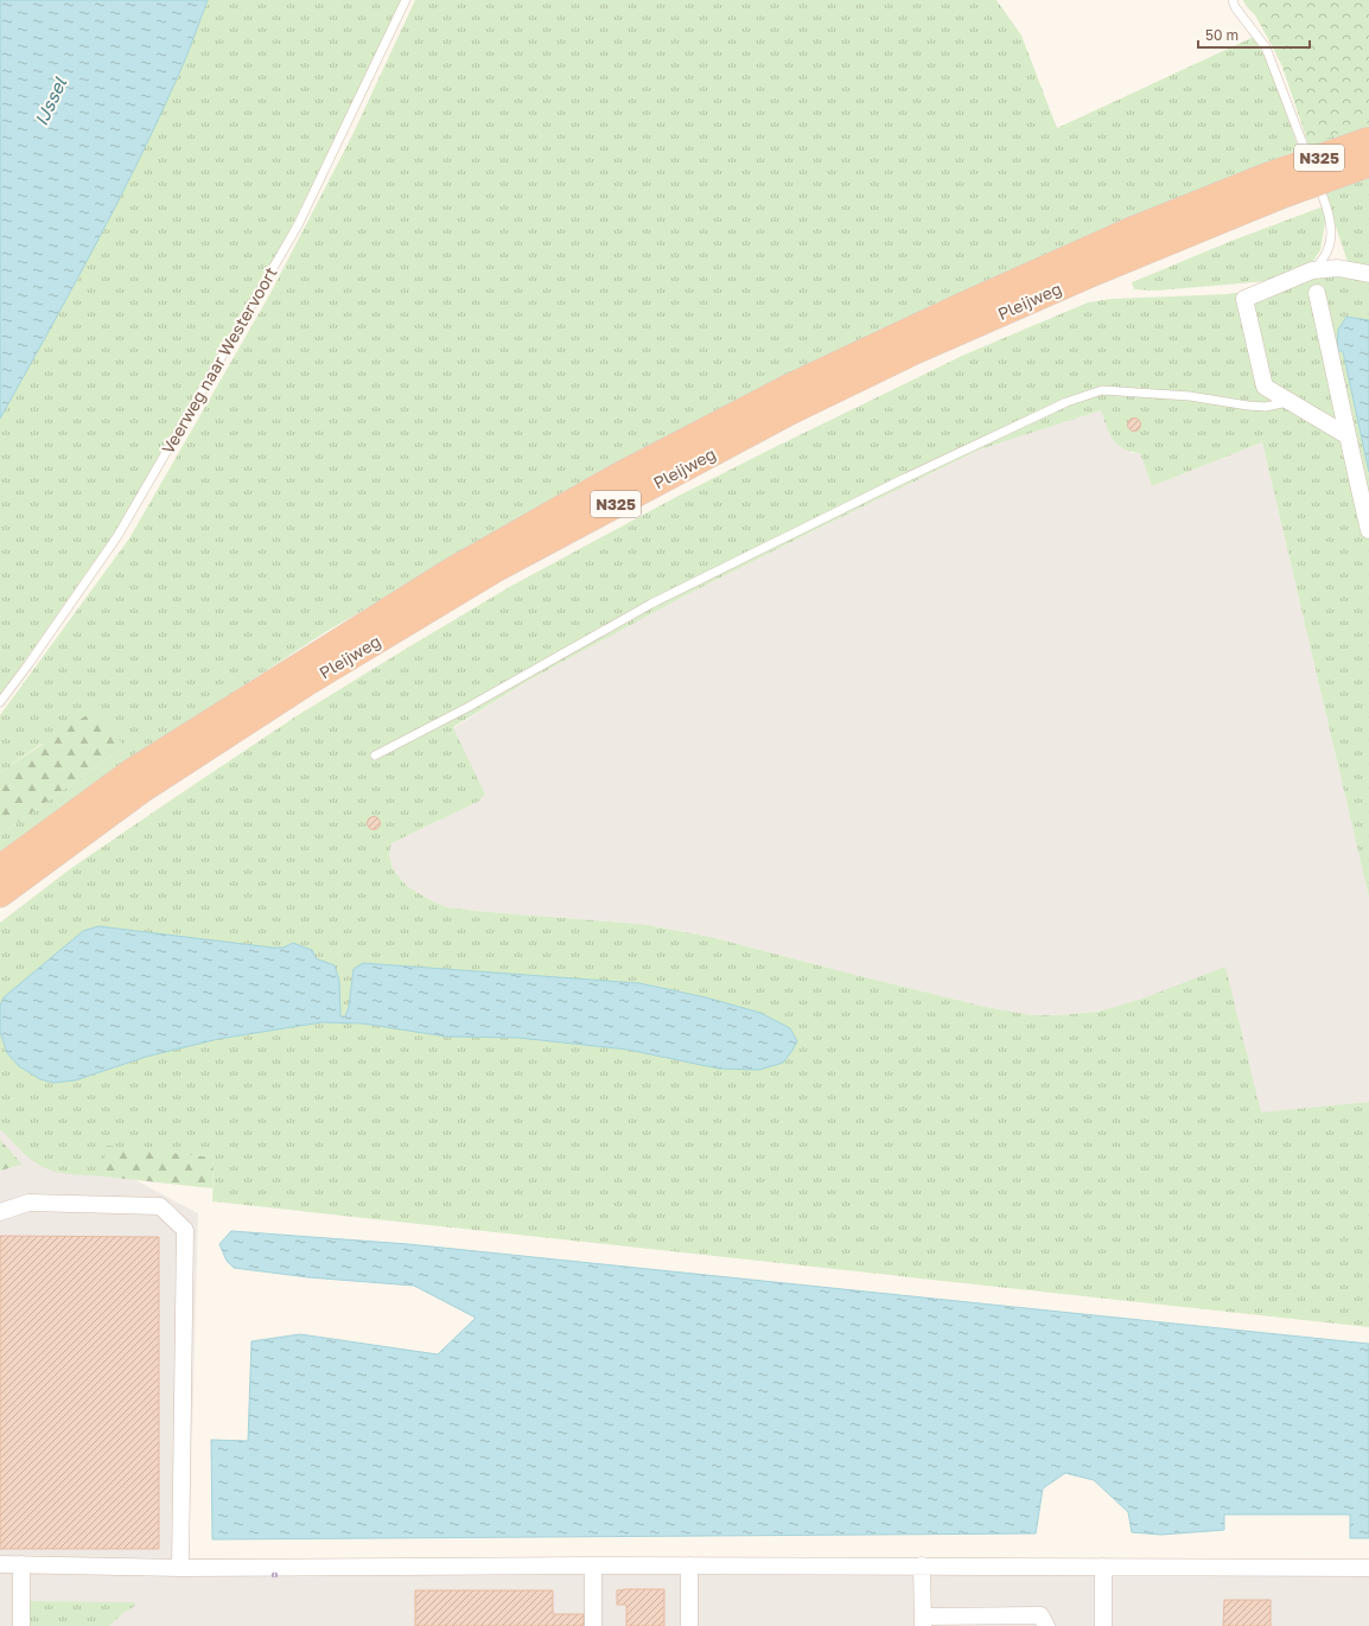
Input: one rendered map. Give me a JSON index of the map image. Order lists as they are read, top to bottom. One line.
{"streets":{"highway":["N325","Pleijweg"],"lane":["Veerweg naar Westervoort"]},"water":["IJssel"],"scale_bar":"50 m"}
